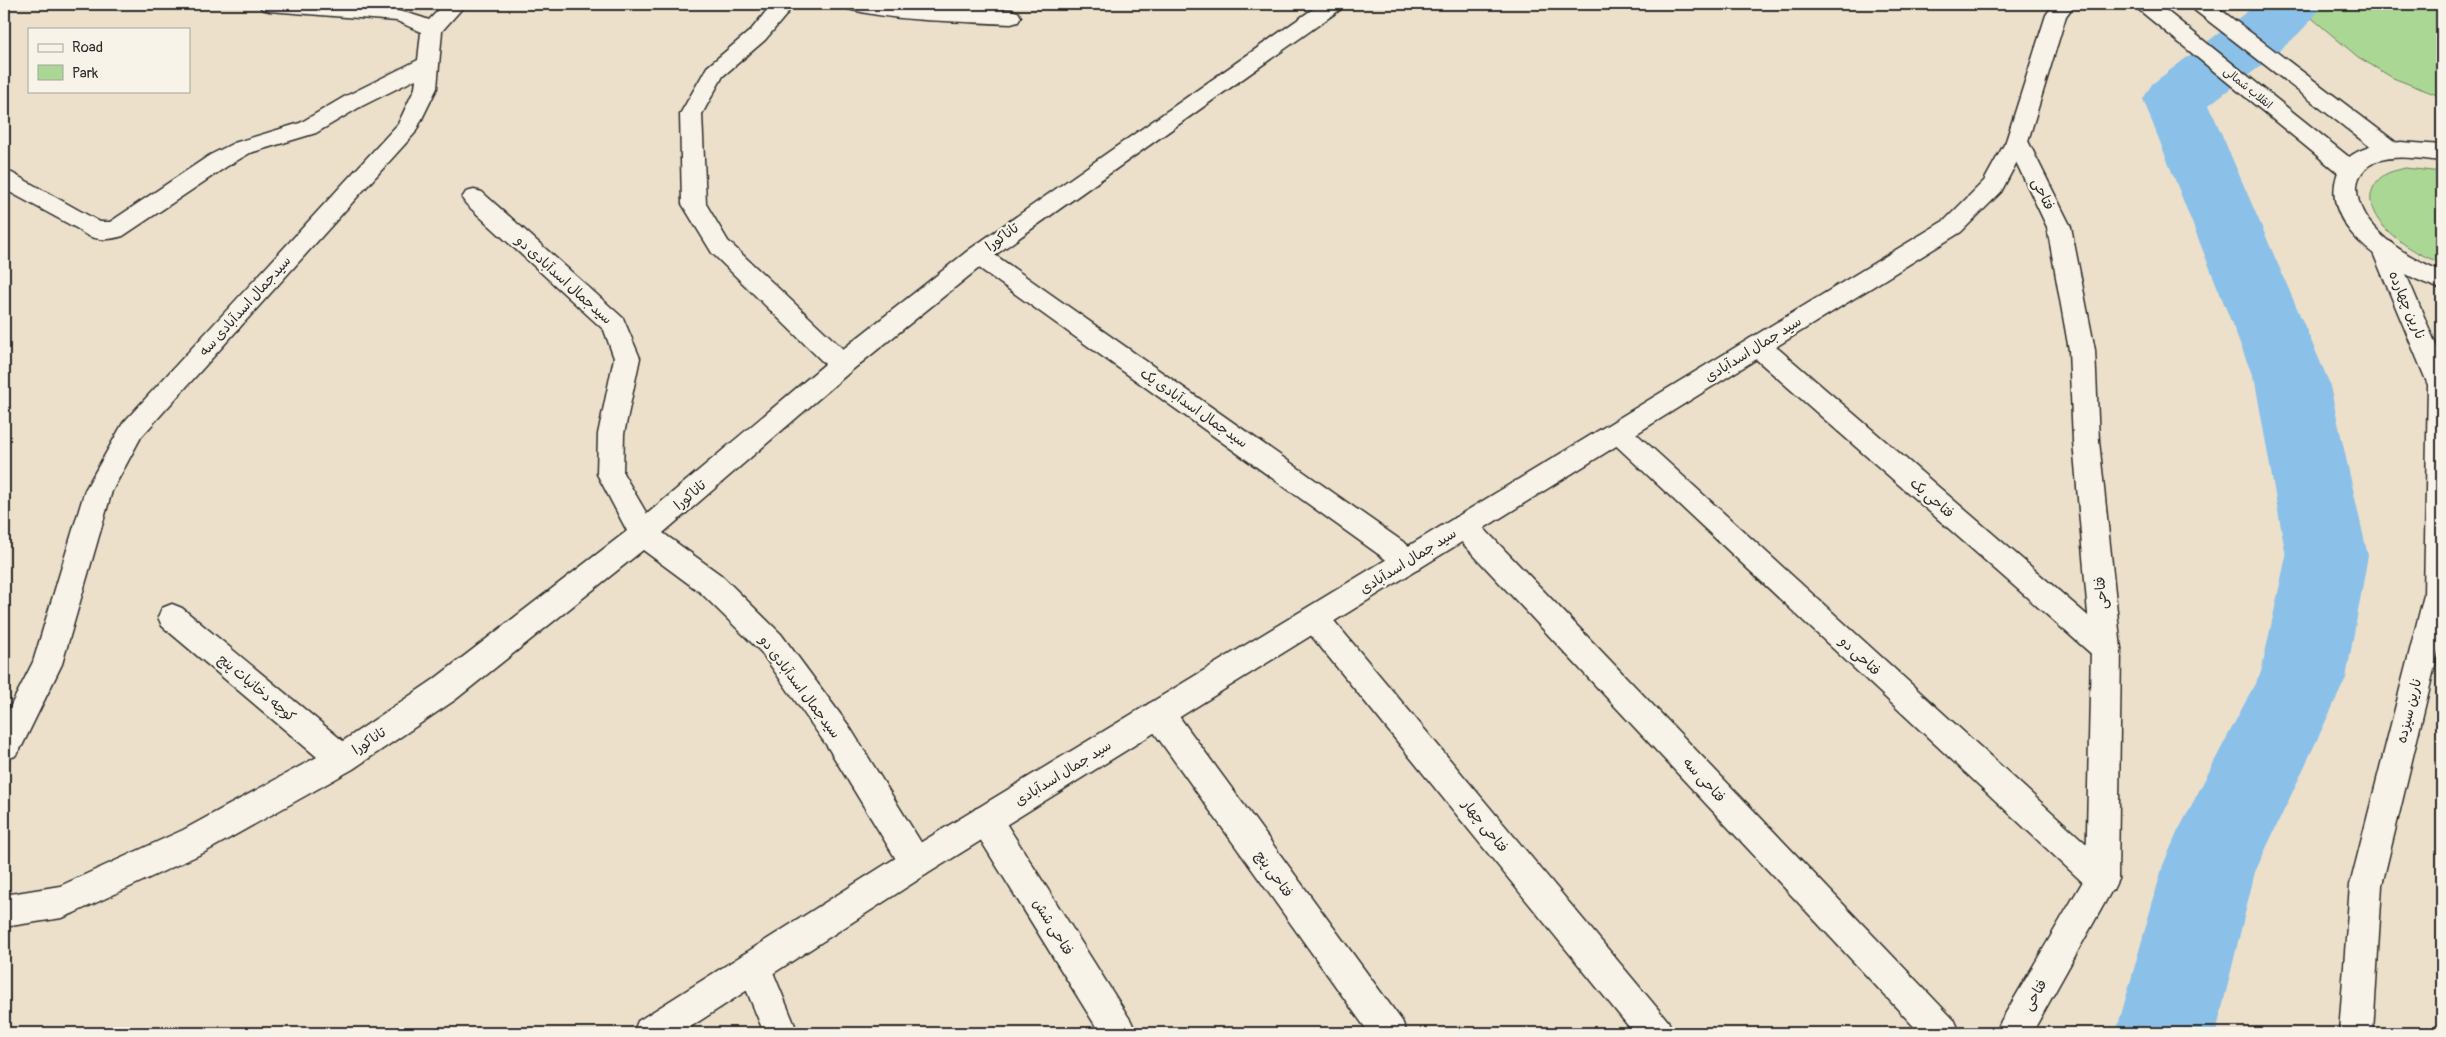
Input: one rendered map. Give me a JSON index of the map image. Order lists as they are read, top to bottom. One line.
{"streets":{"street":["انقلاب شمالی","فتاحی","تاناکورا","سیدجمال اسدآبادی دو","نارین چهارده","سیدجمال اسدآبادی سه","سید جمال اسدآبادی","سیدجمال اسدآبادی یک","فتاحی یک","فتاحی دو","کوچه دخانیات پنج","نارین سیزده","فتاحی سه","فتاحی چهار","فتاحی پنچ","فتاحی شش"]},"crossings":[["فتاحی","سید جمال اسدآبادی"],["فتاحی","فتاحی یک"],["فتاحی","فتاحی دو"],["تاناکورا","سیدجمال اسدآبادی دو"],["تاناکورا","سیدجمال اسدآبادی یک"],["تاناکورا","کوچه دخانیات پنج"],["سیدجمال اسدآبادی دو","سید جمال اسدآبادی"],["نارین چهارده","نارین سیزده"],["سید جمال اسدآبادی","سیدجمال اسدآبادی یک"],["سید جمال اسدآبادی","فتاحی یک"],["سید جمال اسدآبادی","فتاحی دو"],["سید جمال اسدآبادی","فتاحی سه"],["سید جمال اسدآبادی","فتاحی چهار"],["سید جمال اسدآبادی","فتاحی پنچ"],["سید جمال اسدآبادی","فتاحی شش"]],"legend":["Road","Park"]}
